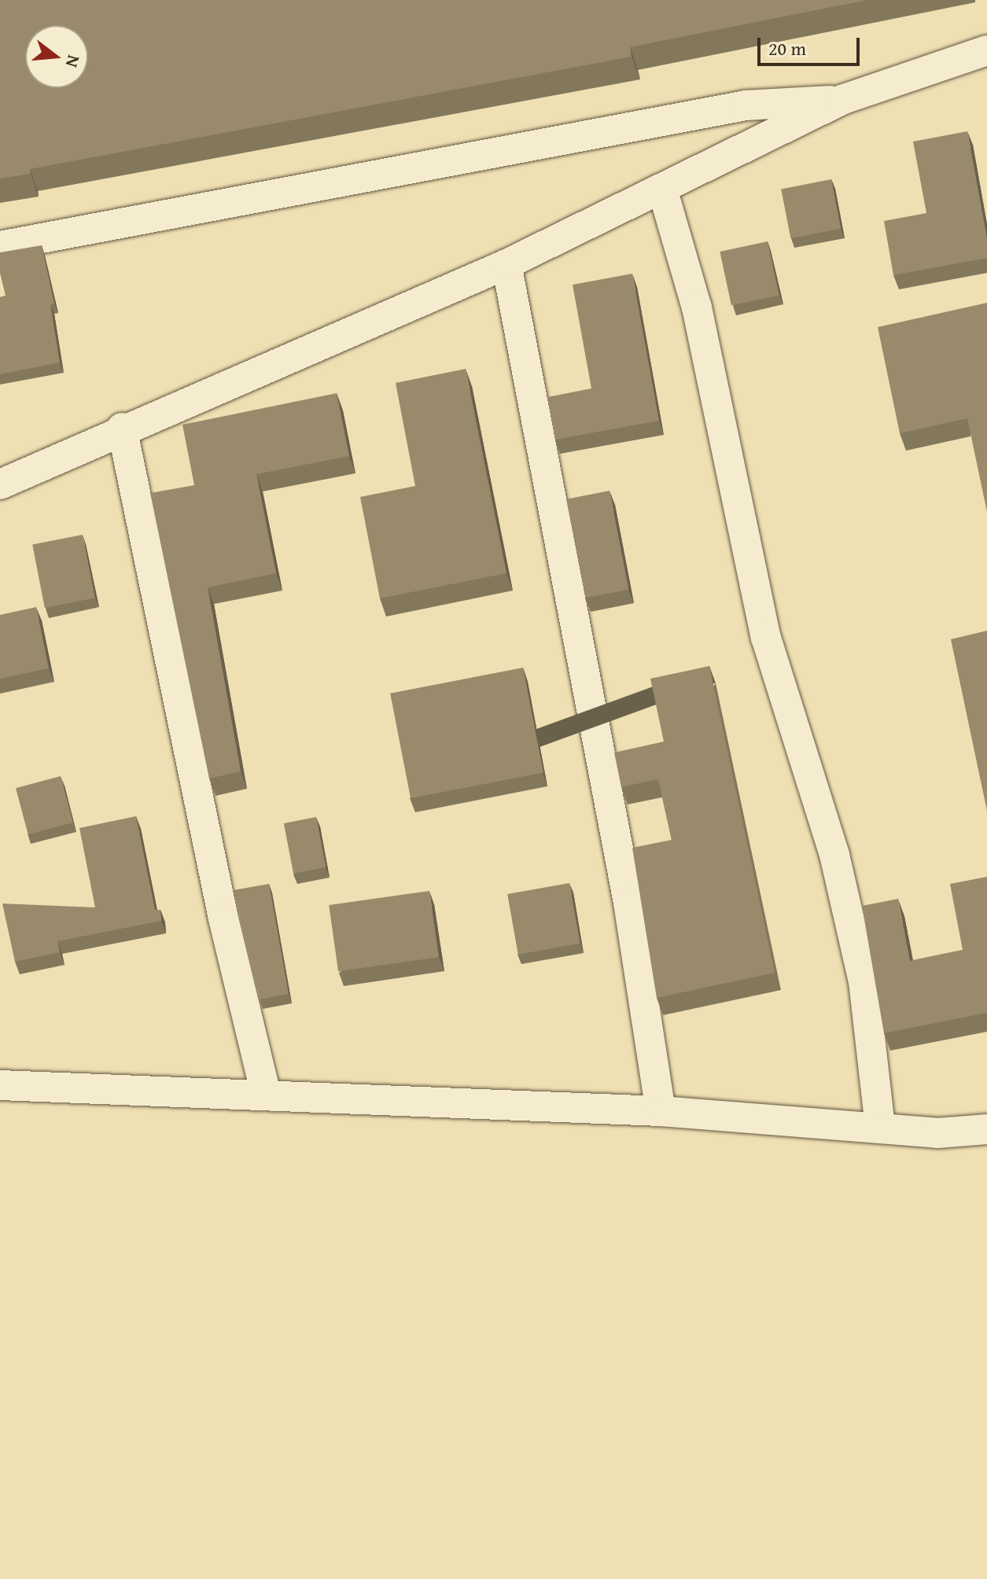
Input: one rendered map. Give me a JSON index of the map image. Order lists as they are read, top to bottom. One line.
{"scale_bar":"20 m","north":"right"}
